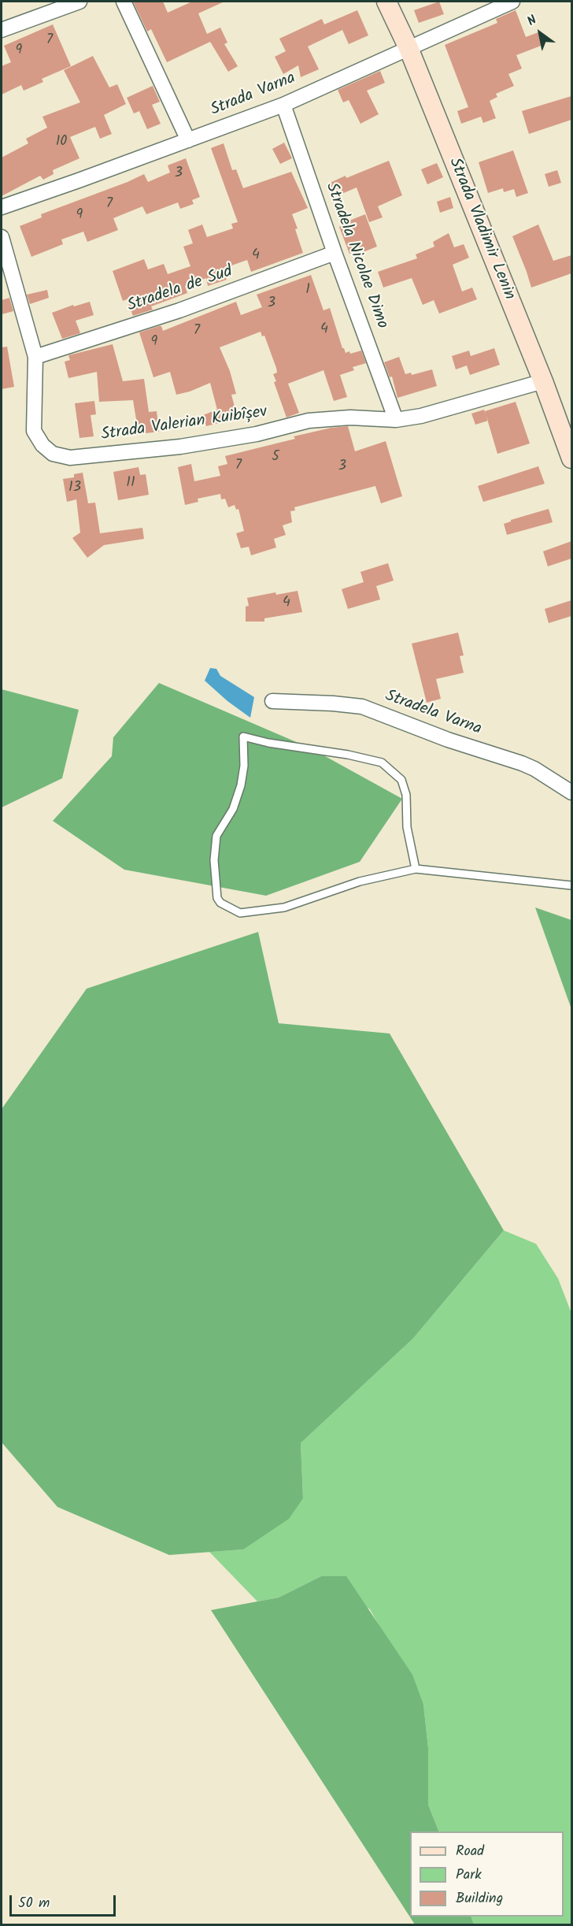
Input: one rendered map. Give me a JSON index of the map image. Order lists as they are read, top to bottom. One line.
{"streets":{"main road":["Strada Vladimir Lenin"],"street":["Strada Varna","Stradela Nicolae Dimo","Stradela de Sud","Strada Valerian Kuibîșev","Stradela Varna"]},"crossings":[["Strada Varna","Strada Vladimir Lenin"],["Strada Varna","Stradela Nicolae Dimo"],["Strada Vladimir Lenin","Strada Valerian Kuibîșev"],["Stradela Nicolae Dimo","Stradela de Sud"],["Stradela Nicolae Dimo","Strada Valerian Kuibîșev"],["Stradela de Sud","Strada Valerian Kuibîșev"]],"house_numbers":["7","9","10","3","7","9","4","1","3","4","7","9","5","7","3","11","13","4"],"legend":["Road","Park","Building"],"scale_bar":"50 m","north":"top left"}
